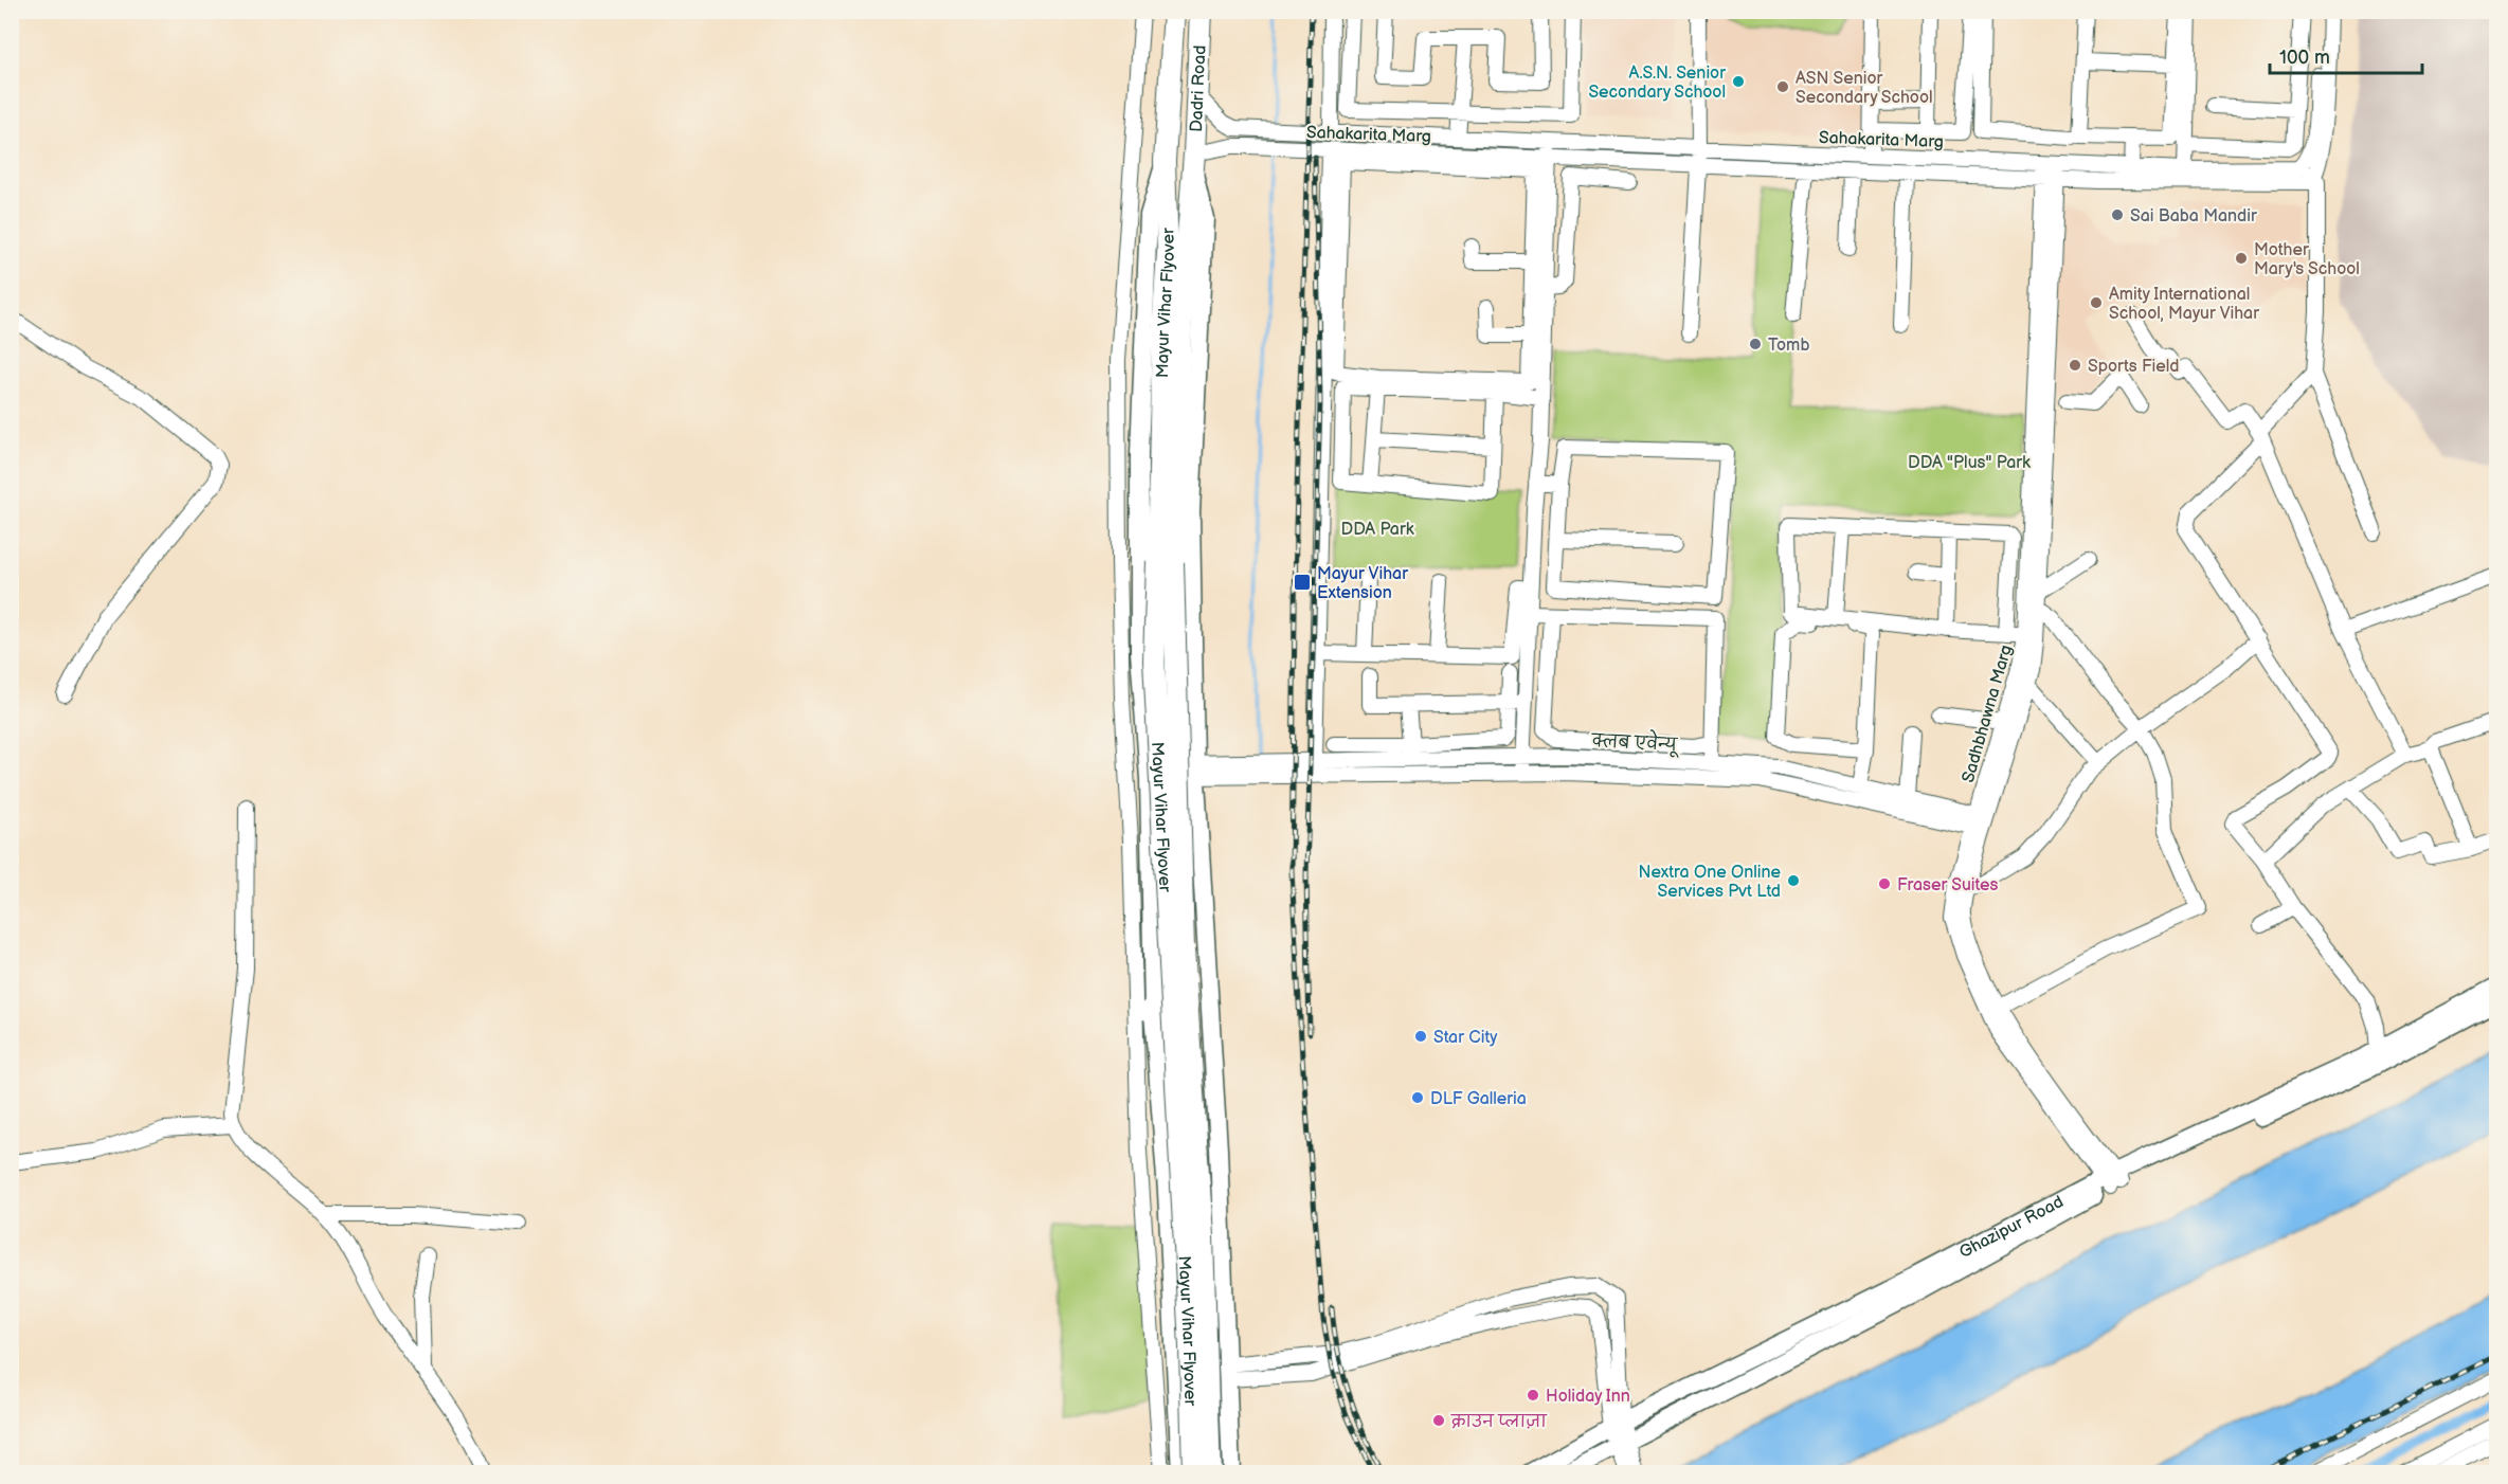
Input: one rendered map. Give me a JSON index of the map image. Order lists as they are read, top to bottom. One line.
{"streets":{"highway":["Dadri Road","Mayur Vihar Flyover"],"main road":["Ghazipur Road"],"street":["Sahakarita Marg","Sadhbhawna Marg","क्लब एवेन्यू"]},"crossings":[["Dadri Road","Sahakarita Marg"],["Dadri Road","Mayur Vihar Flyover"],["Sahakarita Marg","Mayur Vihar Flyover"],["Sahakarita Marg","Sadhbhawna Marg"],["Sadhbhawna Marg","क्लब एवेन्यू"],["Sadhbhawna Marg","Ghazipur Road"]],"parks":["DDA \"Plus\" Park","DDA Park"],"places":{"other":["A.S.N. Senior Secondary School","ASN Senior Secondary School","Sai Baba Mandir","Mother Mary's School","Amity International School, Mayur Vihar","Tomb","Sports Field","Nextra One Online Services Pvt Ltd","Fraser Suites","Star City","DLF Galleria","Holiday Inn","क्राउन प्लाज़ा"],"transit":["Mayur Vihar Extension"]},"scale_bar":"100 m"}
